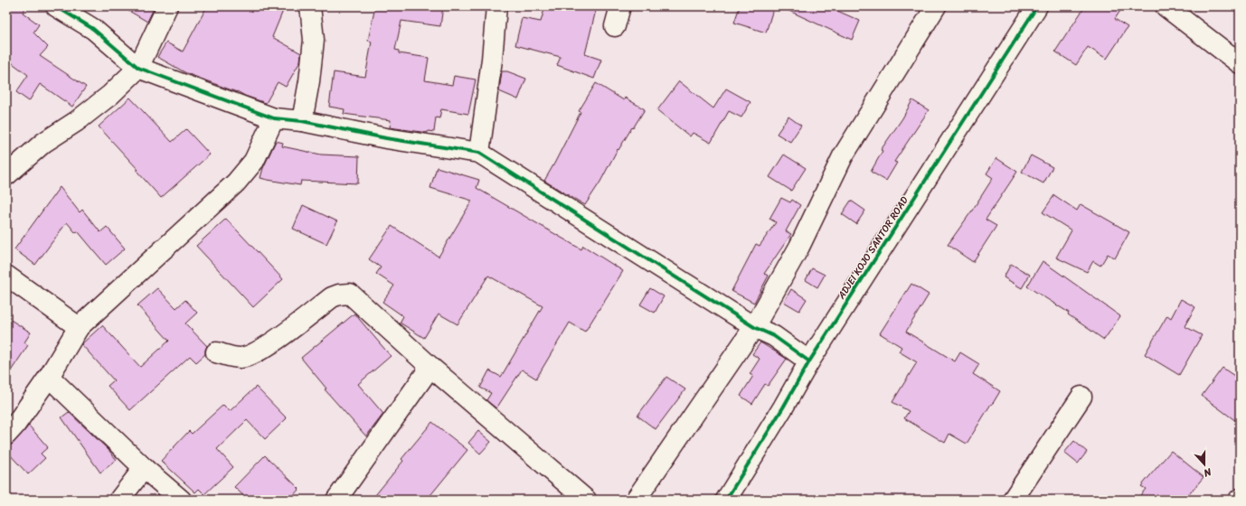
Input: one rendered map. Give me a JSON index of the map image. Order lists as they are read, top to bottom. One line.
{"streets":{"street":["ADJEI KOJO SANTOR ROAD"]},"north":"bottom"}
